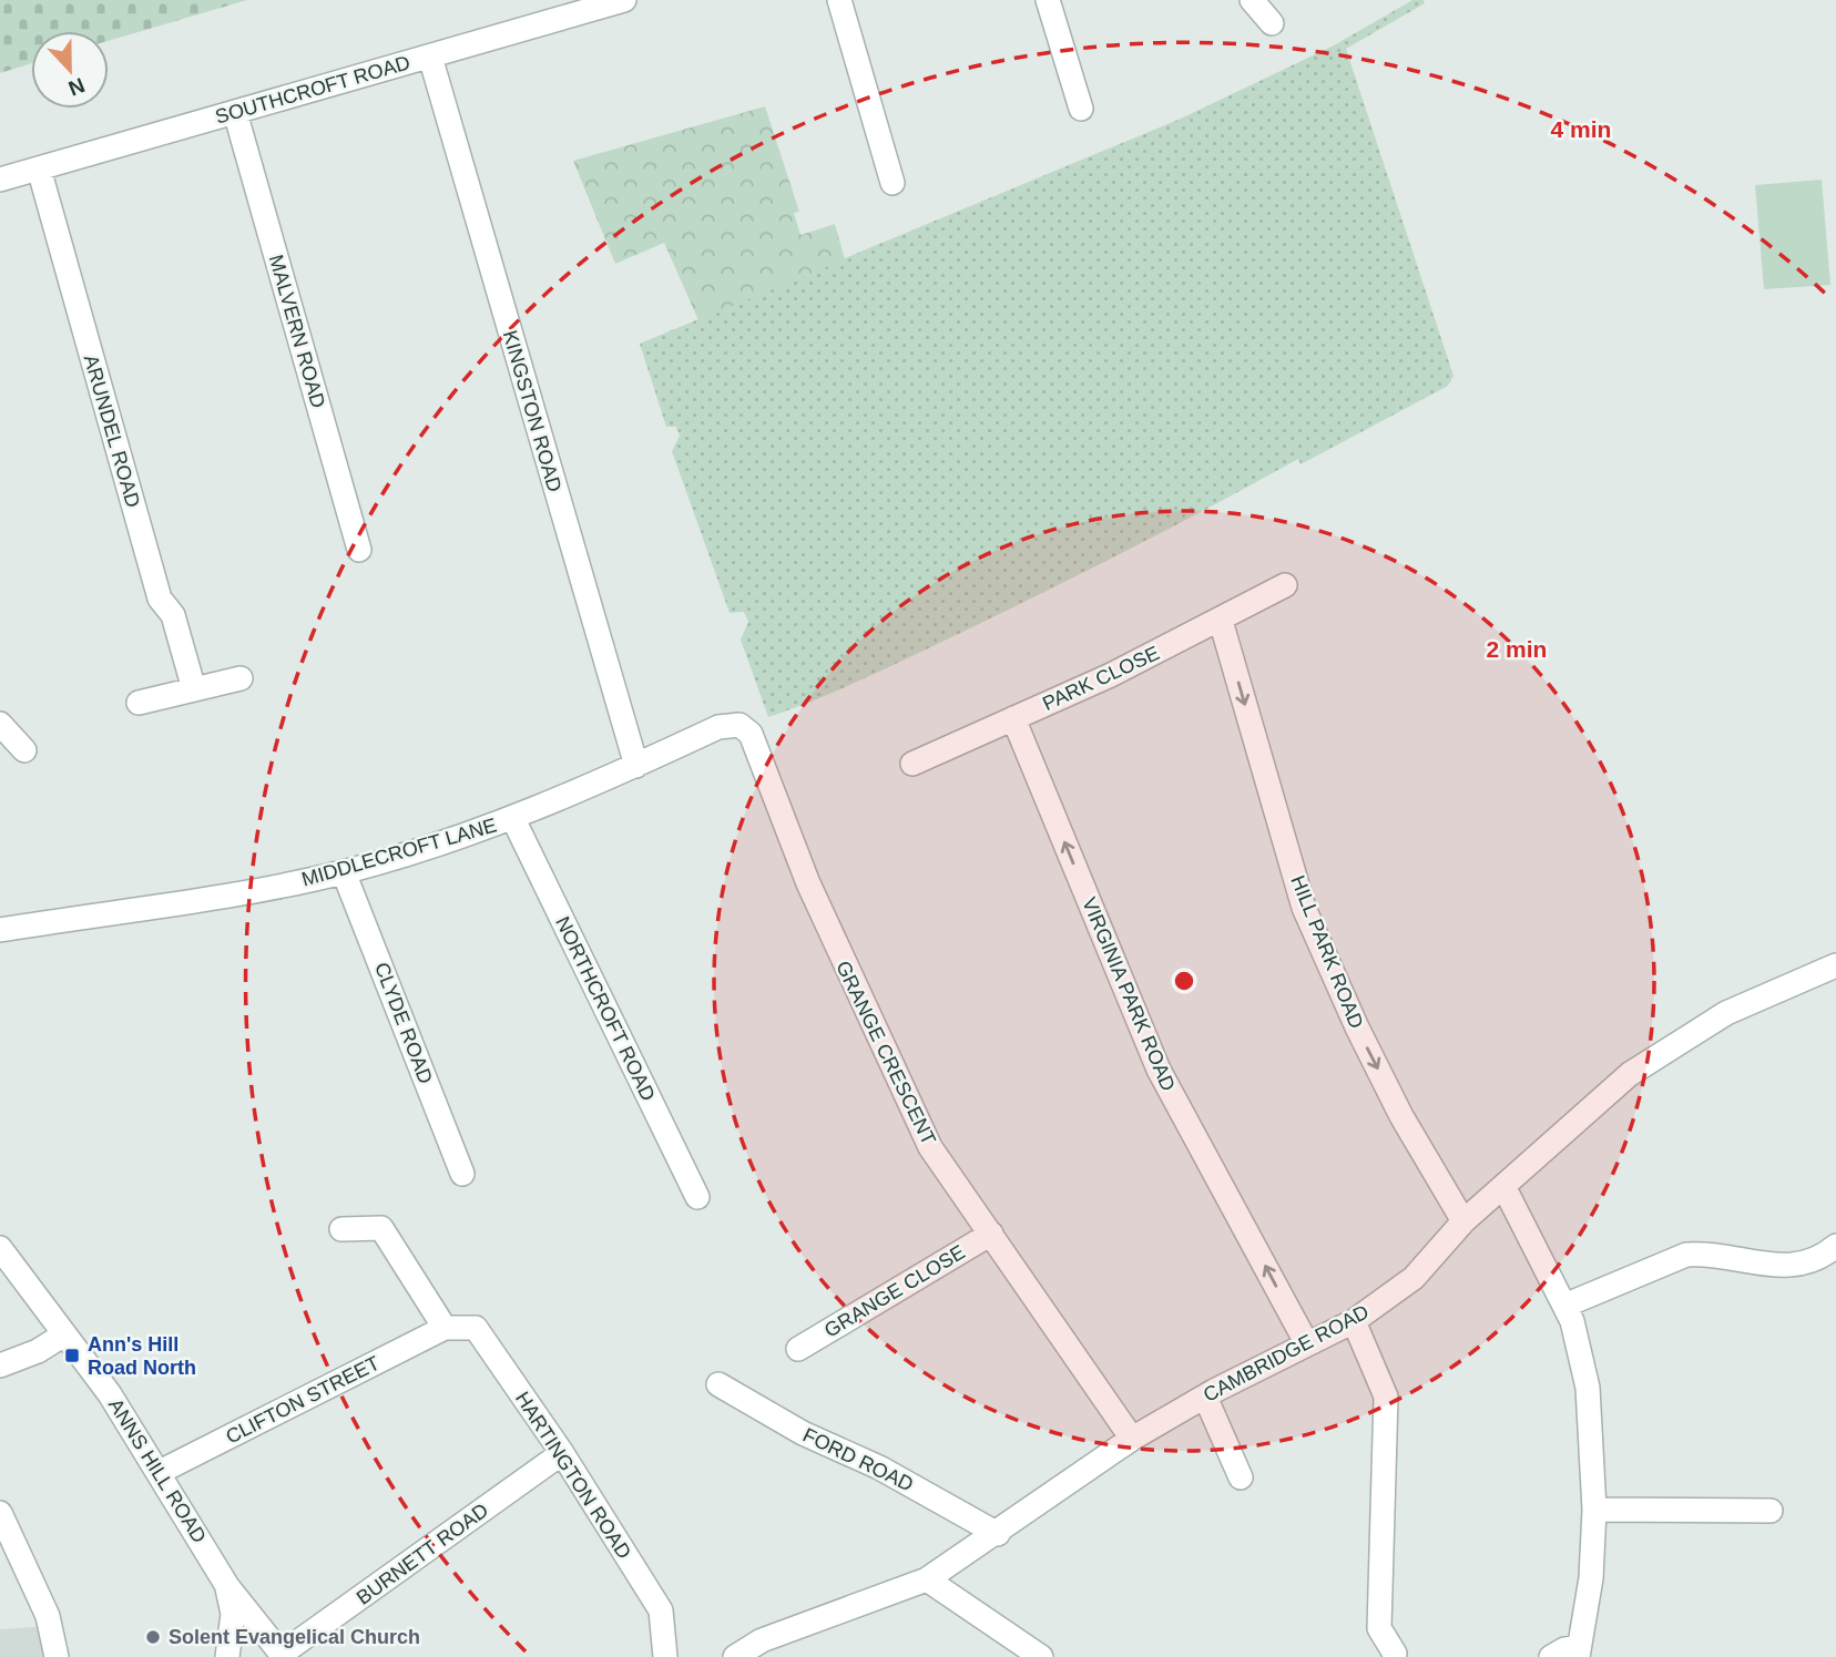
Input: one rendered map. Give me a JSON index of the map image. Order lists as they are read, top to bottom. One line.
{"streets":{"street":["SOUTHCROFT ROAD","MALVERN ROAD","KINGSTON ROAD","ARUNDEL ROAD","PARK CLOSE","MIDDLECROFT LANE","HILL PARK ROAD","VIRGINIA PARK ROAD","NORTHCROFT ROAD","CLYDE ROAD","GRANGE CRESCENT","GRANGE CLOSE","CAMBRIDGE ROAD","CLIFTON STREET","FORD ROAD","ANNS HILL ROAD","HARTINGTON ROAD","BURNETT ROAD"]},"crossings":[["SOUTHCROFT ROAD","MALVERN ROAD"],["SOUTHCROFT ROAD","KINGSTON ROAD"],["SOUTHCROFT ROAD","ARUNDEL ROAD"],["KINGSTON ROAD","MIDDLECROFT LANE"],["PARK CLOSE","HILL PARK ROAD"],["PARK CLOSE","VIRGINIA PARK ROAD"],["MIDDLECROFT LANE","NORTHCROFT ROAD"],["MIDDLECROFT LANE","CLYDE ROAD"],["MIDDLECROFT LANE","GRANGE CRESCENT"],["HILL PARK ROAD","CAMBRIDGE ROAD"],["VIRGINIA PARK ROAD","CAMBRIDGE ROAD"],["GRANGE CRESCENT","GRANGE CLOSE"],["GRANGE CRESCENT","CAMBRIDGE ROAD"],["CAMBRIDGE ROAD","FORD ROAD"],["CLIFTON STREET","ANNS HILL ROAD"],["CLIFTON STREET","HARTINGTON ROAD"],["ANNS HILL ROAD","BURNETT ROAD"],["HARTINGTON ROAD","BURNETT ROAD"]],"one_way":["HILL PARK ROAD","VIRGINIA PARK ROAD"],"places":{"transit":["Ann's Hill Road North"],"other":["Solent Evangelical Church"]},"north":"bottom","rings":["4 min","2 min"]}
